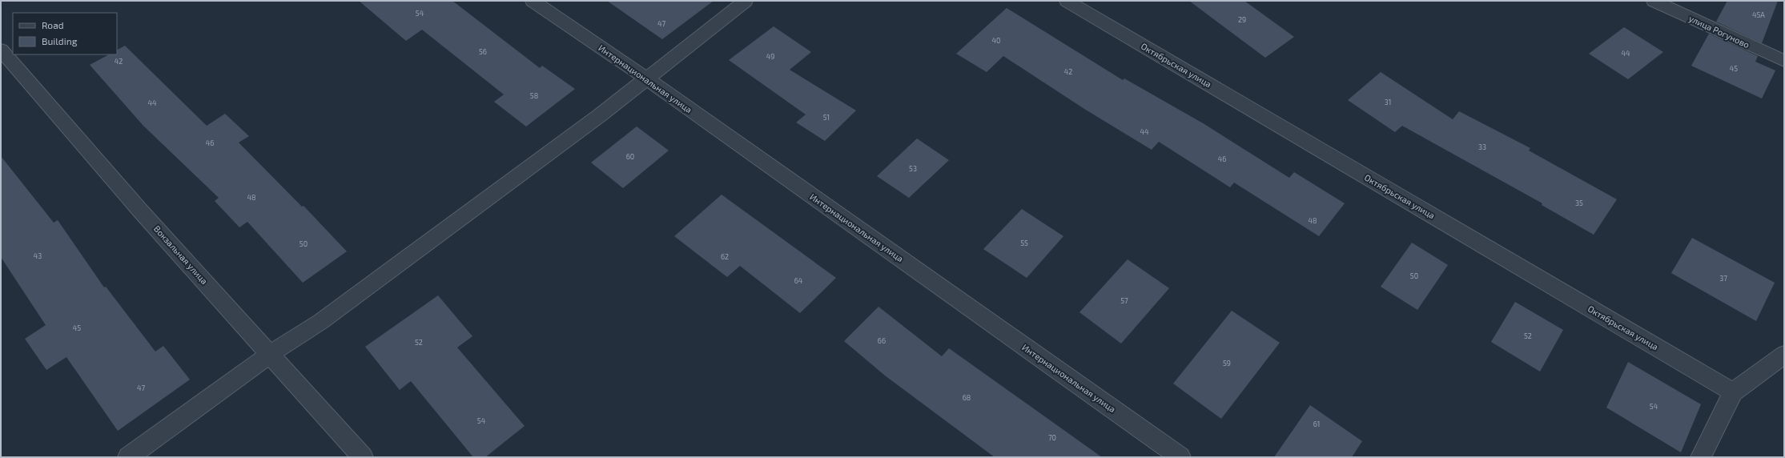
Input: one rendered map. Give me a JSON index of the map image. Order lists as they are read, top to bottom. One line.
{"streets":{"street":["улица Рогуново","Октябрьская улица","Интернациональная улица","Вокзальная улица"]},"house_numbers":["54","45А","29","47","40","56","44","49","42","45","42","58","31","44","51","44","46","33","60","46","53","48","35","48","55","50","43","62","50","37","64","57","45","52","66","52","59","47","68","54","54","61","70"],"legend":["Road","Building"]}
